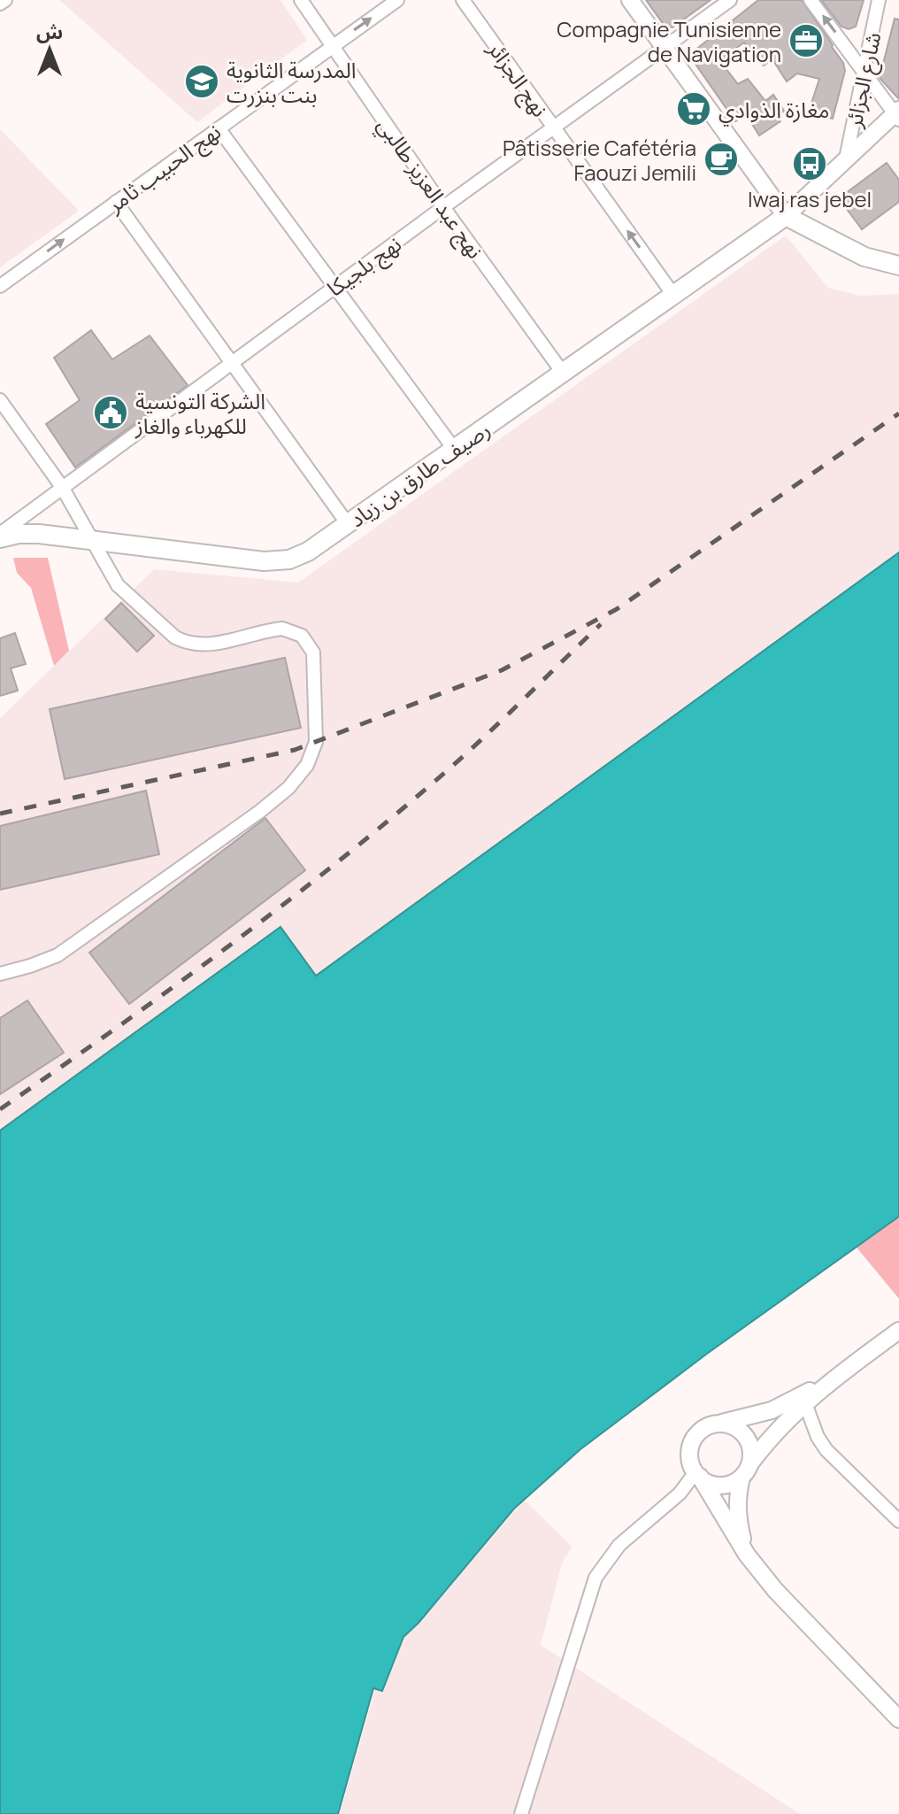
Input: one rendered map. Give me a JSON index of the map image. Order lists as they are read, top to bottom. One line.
{"streets":{"main road":["رصيف طارق بن زياد"],"street":["نهج الجزائر","شارع الجزائر","نهج الحبيب ثامر","نهج عبد العزيز طالبي","نهج بلجيكا"]},"crossings":[["نهج الجزائر","نهج بلجيكا"],["نهج الجزائر","رصيف طارق بن زياد"],["شارع الجزائر","رصيف طارق بن زياد"],["نهج الحبيب ثامر","نهج عبد العزيز طالبي"],["نهج عبد العزيز طالبي","نهج بلجيكا"],["نهج عبد العزيز طالبي","رصيف طارق بن زياد"],["نهج بلجيكا","رصيف طارق بن زياد"]],"one_way":["نهج الجزائر","نهج الحبيب ثامر"],"places":{"office":["Compagnie Tunisienne de Navigation"],"school or university":["المدرسة الثانوية بنت بنزرت"],"supermarket":["مغازة الذوادي"],"cafe":["Pâtisserie Cafétéria Faouzi Jemili"],"bus stop":["lwaj ras jebel"],"public building":["الشركة التونسية للكهرباء والغاز"]},"north":"top"}
